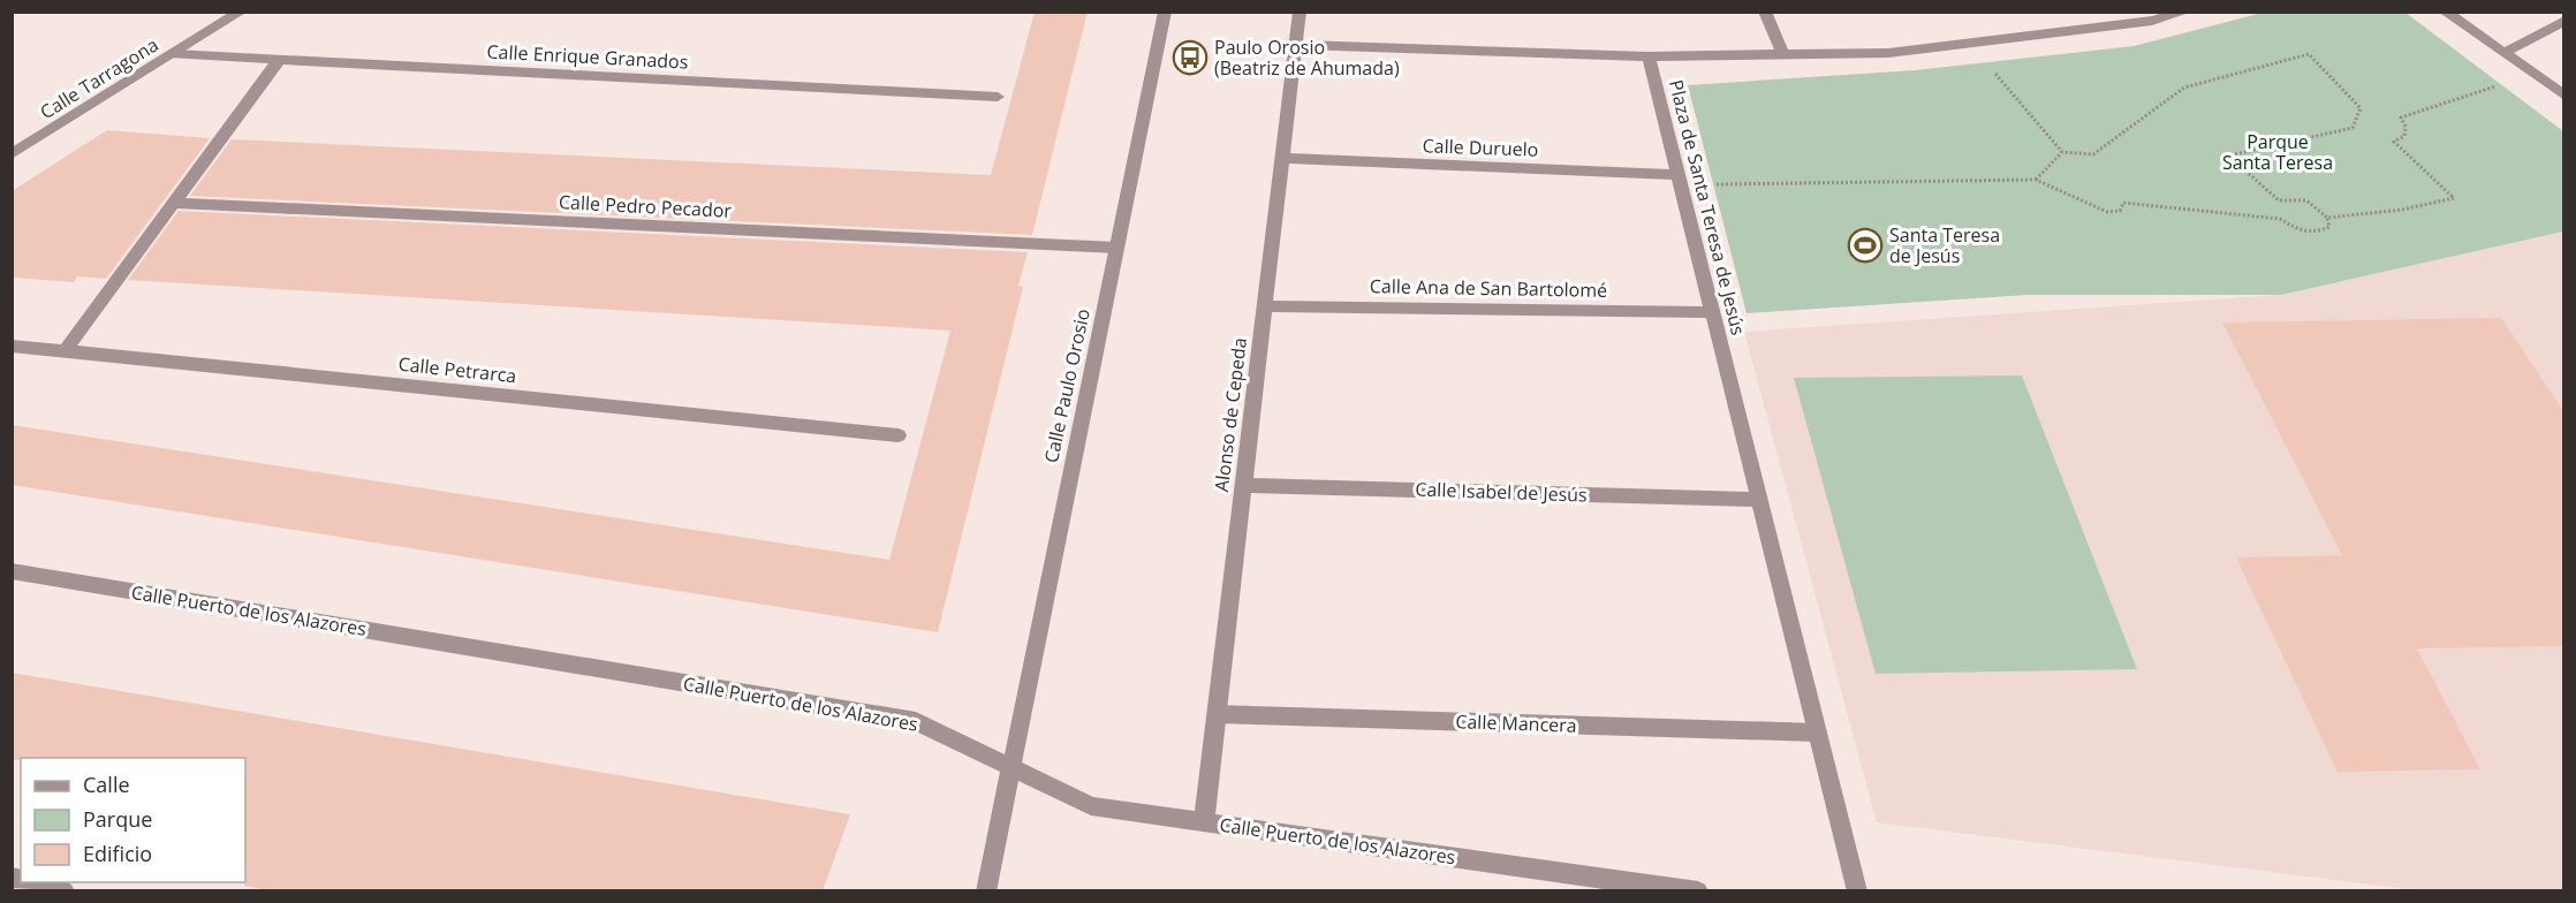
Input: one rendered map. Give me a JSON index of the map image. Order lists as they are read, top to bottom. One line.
{"streets":{"street":["Calle Enrique Granados","Calle Tarragona","Calle Duruelo","Calle Pedro Pecador","Plaza de Santa Teresa de Jesús","Calle Ana de San Bartolomé","Calle Petrarca","Calle Paulo Orosio","Alonso de Cepeda","Calle Isabel de Jesús","Calle Puerto de los Alazores","Calle Mancera"]},"crossings":[["Calle Enrique Granados","Calle Tarragona"],["Calle Duruelo","Plaza de Santa Teresa de Jesús"],["Calle Duruelo","Alonso de Cepeda"],["Calle Pedro Pecador","Calle Paulo Orosio"],["Plaza de Santa Teresa de Jesús","Calle Ana de San Bartolomé"],["Plaza de Santa Teresa de Jesús","Calle Isabel de Jesús"],["Plaza de Santa Teresa de Jesús","Calle Mancera"],["Calle Ana de San Bartolomé","Alonso de Cepeda"],["Calle Paulo Orosio","Calle Puerto de los Alazores"],["Alonso de Cepeda","Calle Isabel de Jesús"],["Alonso de Cepeda","Calle Puerto de los Alazores"],["Alonso de Cepeda","Calle Mancera"]],"parks":["Parque Santa Teresa"],"places":{"bus stop":["Paulo Orosio (Beatriz de Ahumada)"],"sports":["Santa Teresa de Jesús"]},"legend":["Calle","Parque","Edificio"]}
